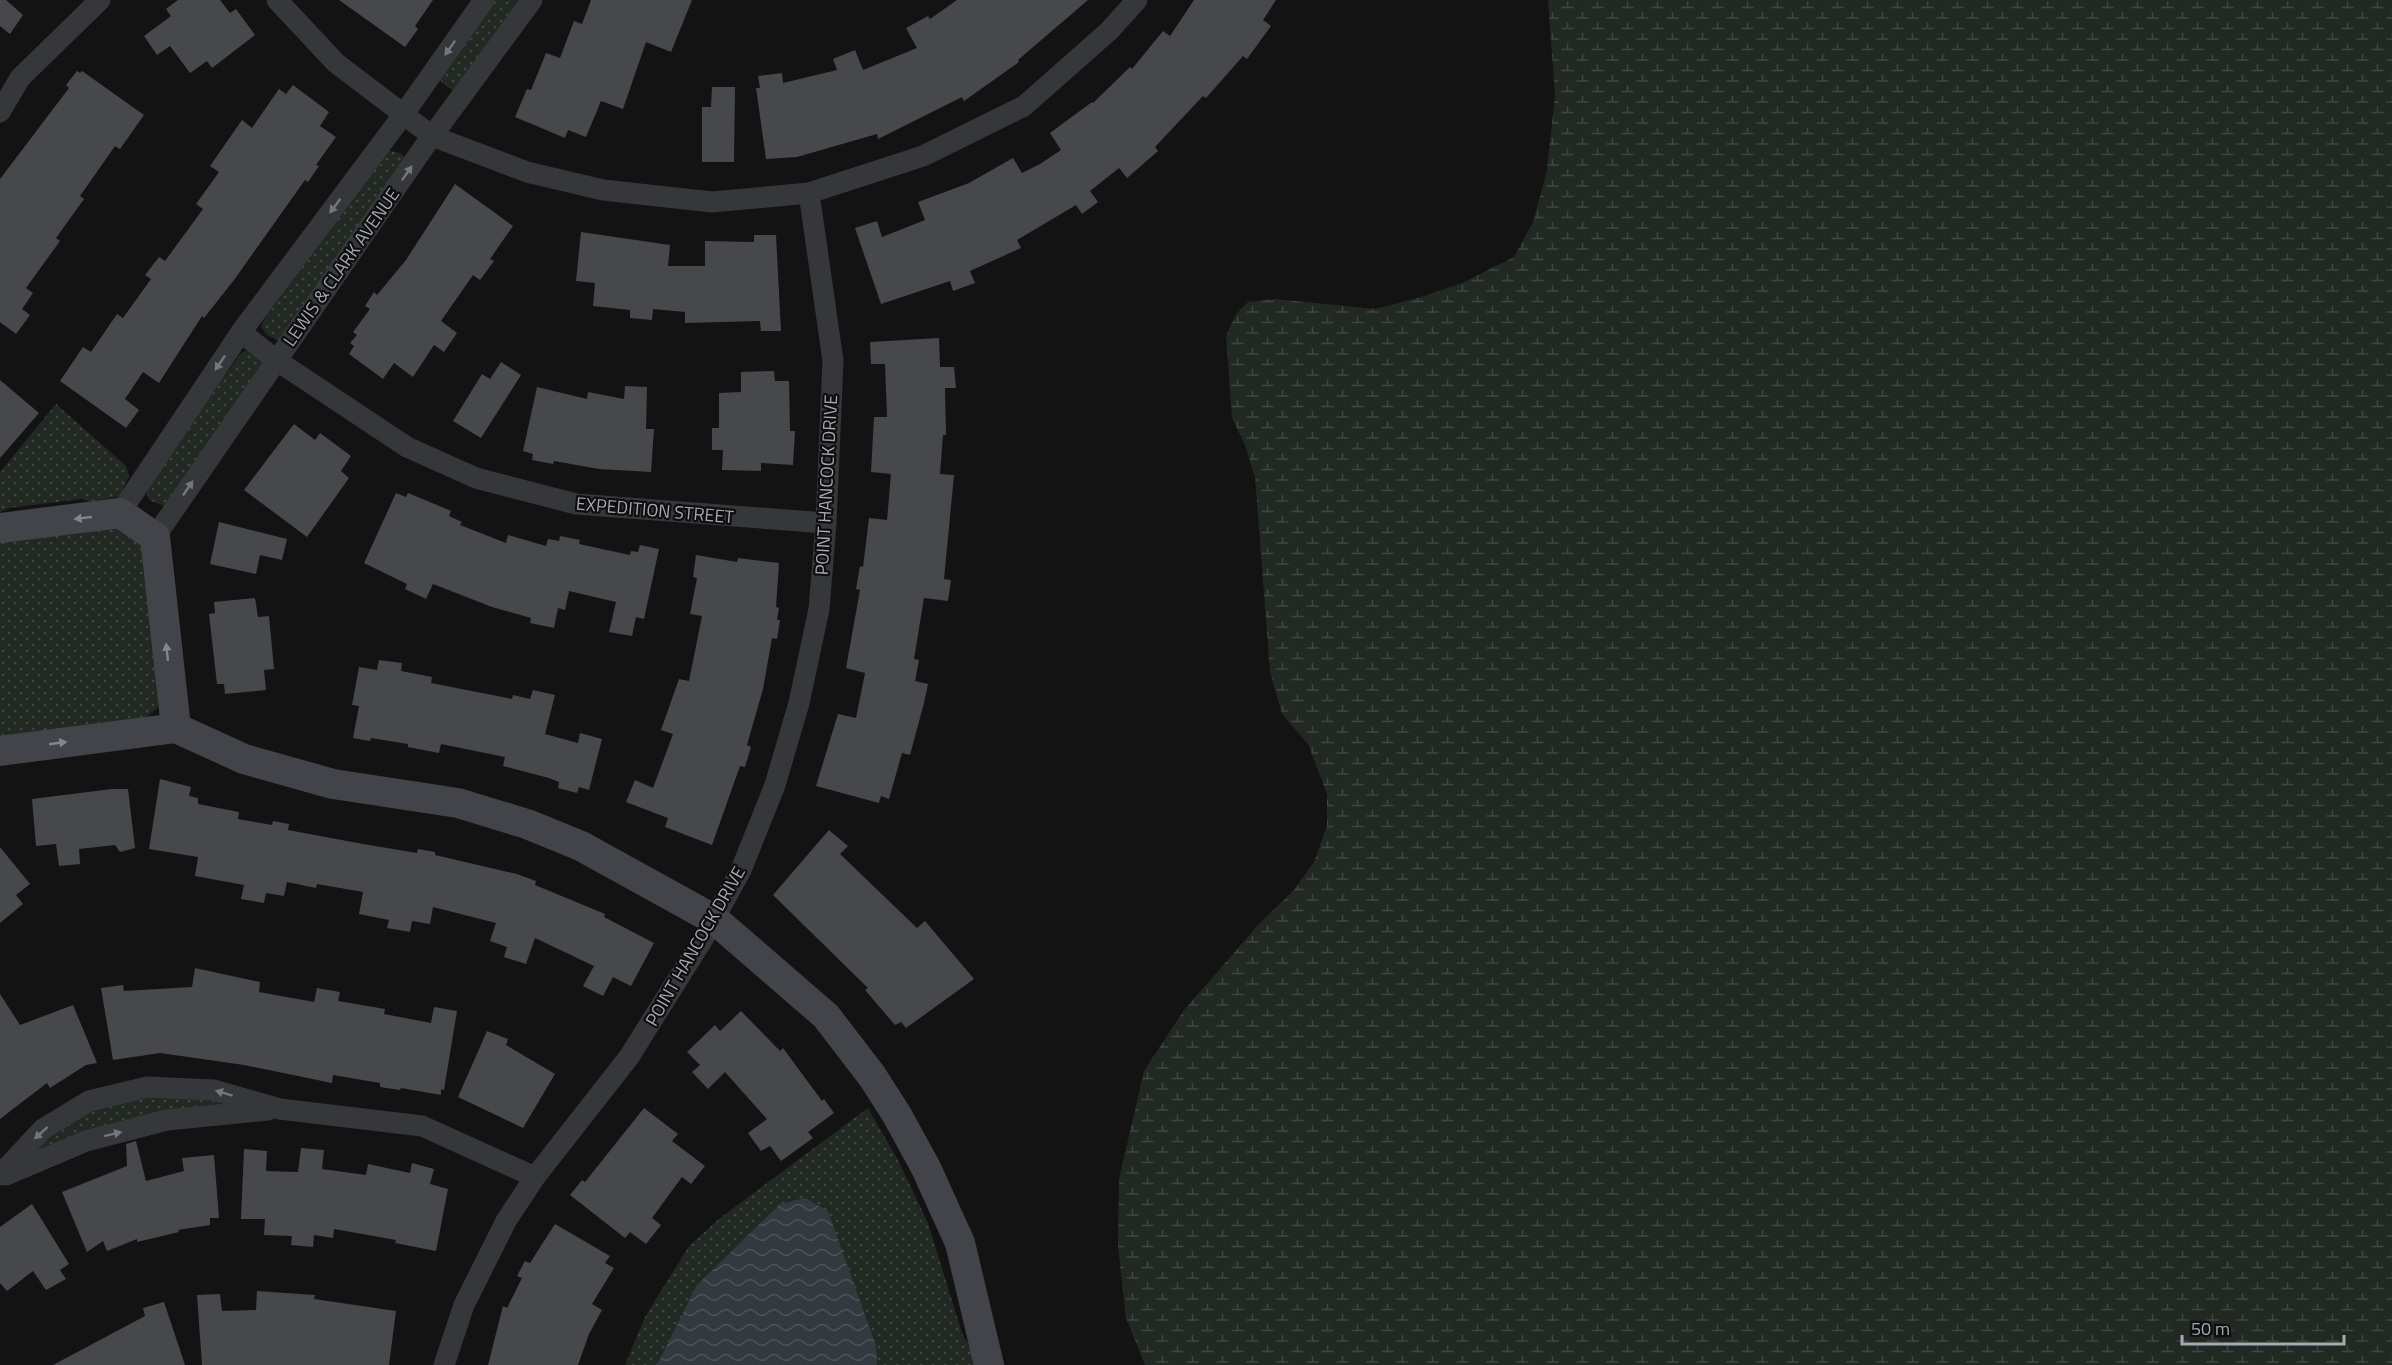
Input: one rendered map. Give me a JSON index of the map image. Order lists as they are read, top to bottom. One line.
{"streets":{"street":["LEWIS & CLARK AVENUE","POINT HANCOCK DRIVE","EXPEDITION STREET"]},"crossings":[["LEWIS & CLARK AVENUE","EXPEDITION STREET"],["POINT HANCOCK DRIVE","EXPEDITION STREET"]],"scale_bar":"50 m"}
